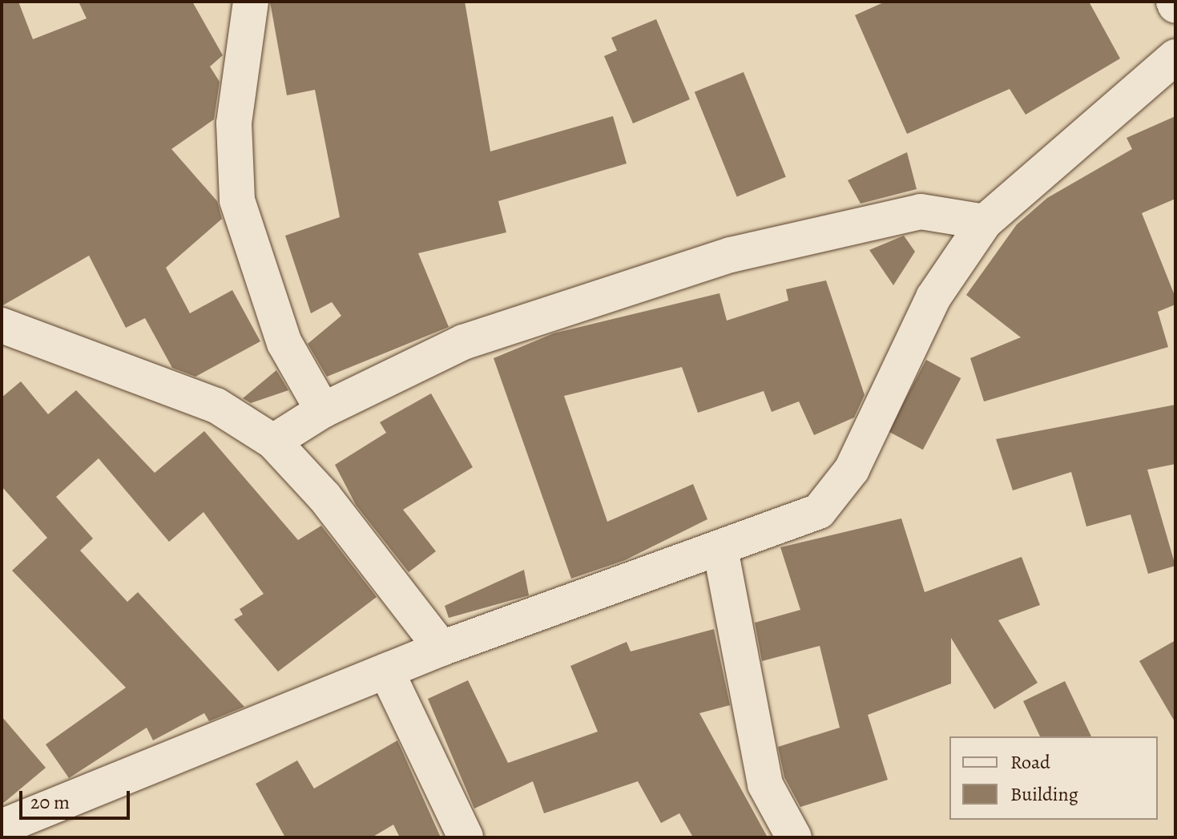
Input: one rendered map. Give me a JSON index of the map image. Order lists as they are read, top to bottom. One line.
{"legend":["Road","Building"],"scale_bar":"20 m"}
